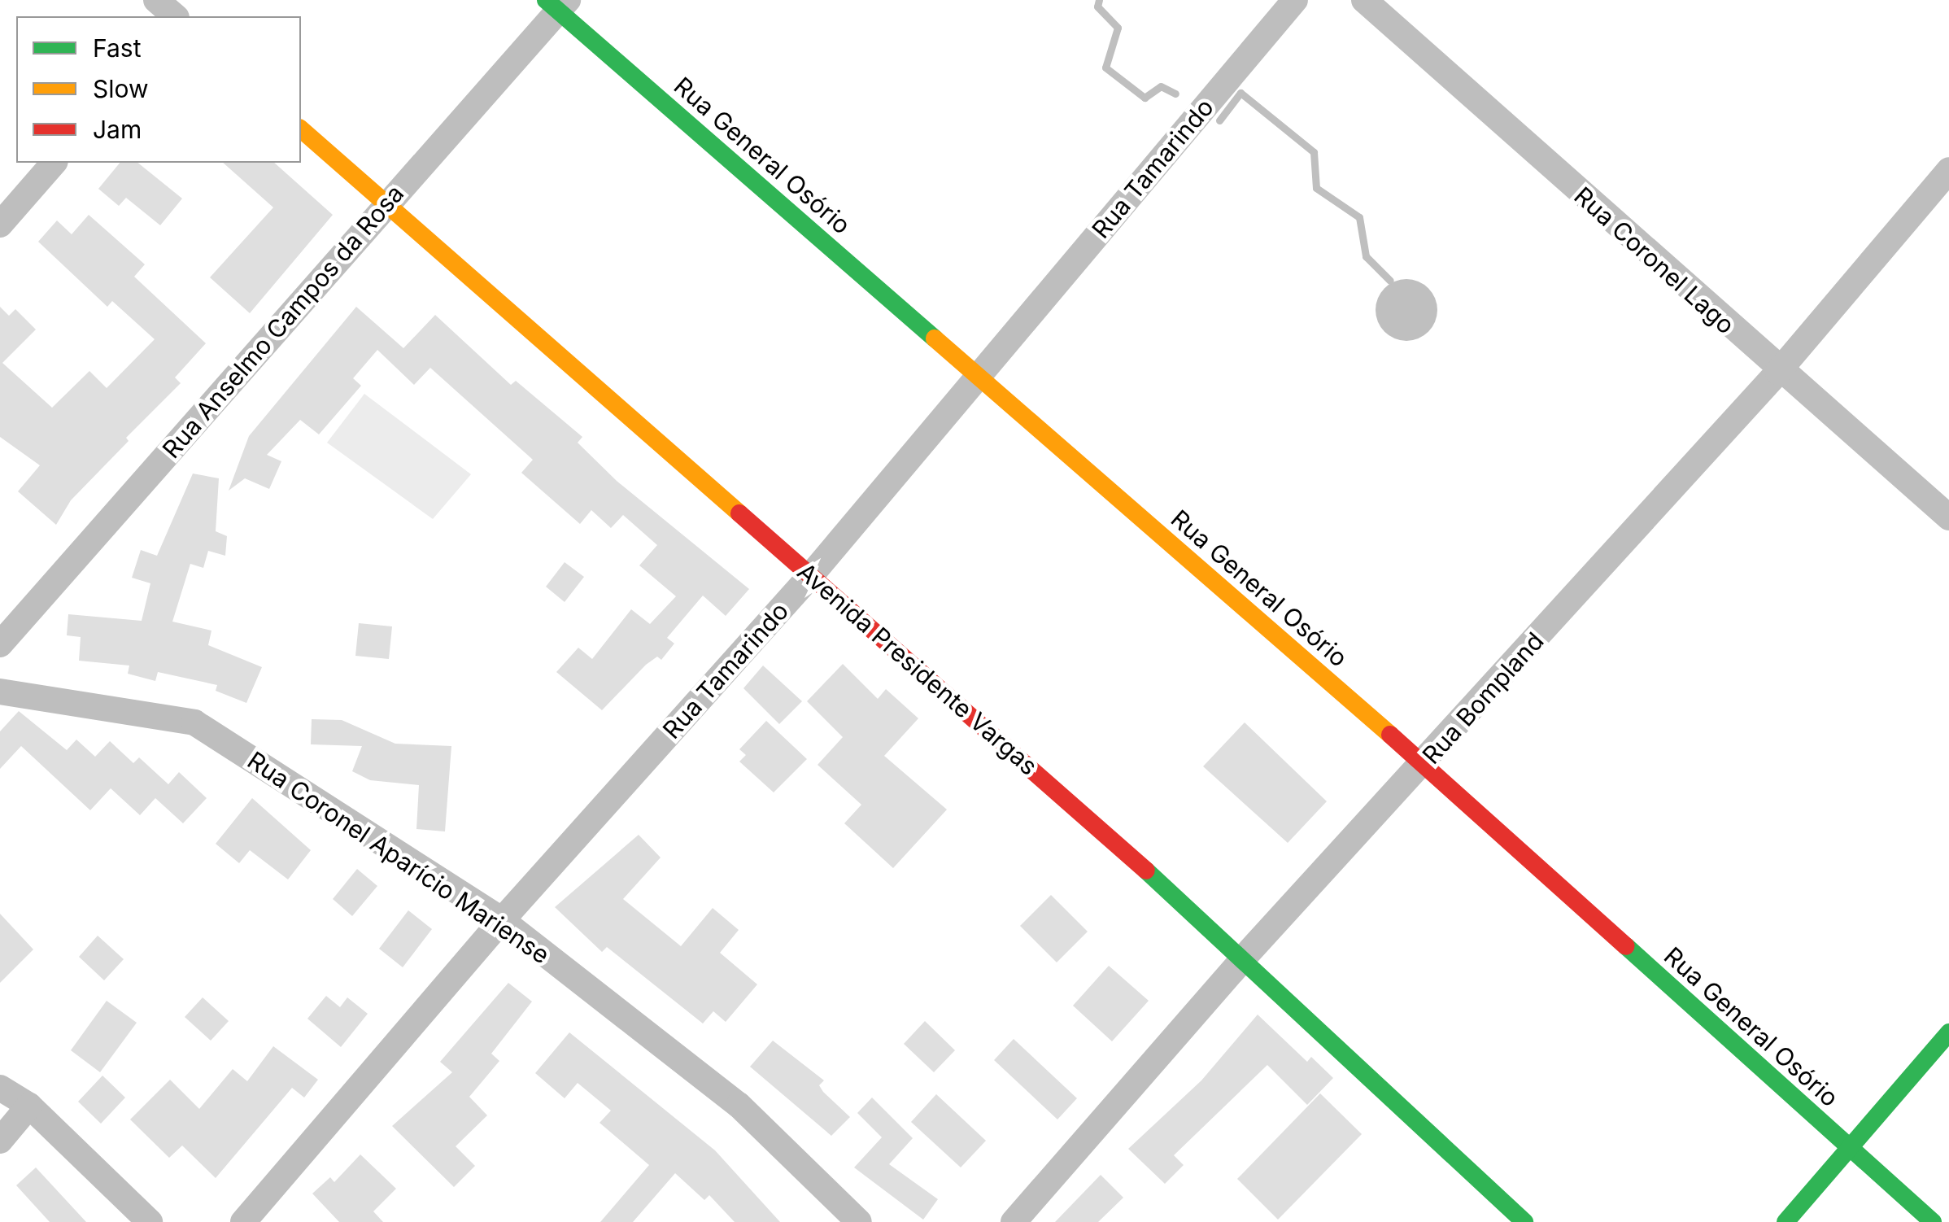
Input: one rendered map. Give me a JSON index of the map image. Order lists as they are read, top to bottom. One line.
{"streets":{"street":["Rua General Osório","Rua Tamarindo","Rua Coronel Lago","Rua Anselmo Campos da Rosa","Avenida Presidente Vargas","Rua Bompland","Rua Coronel Aparício Mariense"]},"crossings":[["Rua General Osório","Rua Tamarindo"],["Rua General Osório","Rua Anselmo Campos da Rosa"],["Rua General Osório","Rua Bompland"],["Rua Tamarindo","Avenida Presidente Vargas"],["Rua Tamarindo","Rua Coronel Aparício Mariense"],["Rua Coronel Lago","Rua Bompland"],["Rua Anselmo Campos da Rosa","Avenida Presidente Vargas"],["Avenida Presidente Vargas","Rua Bompland"]],"legend":["Fast","Slow","Jam"]}
